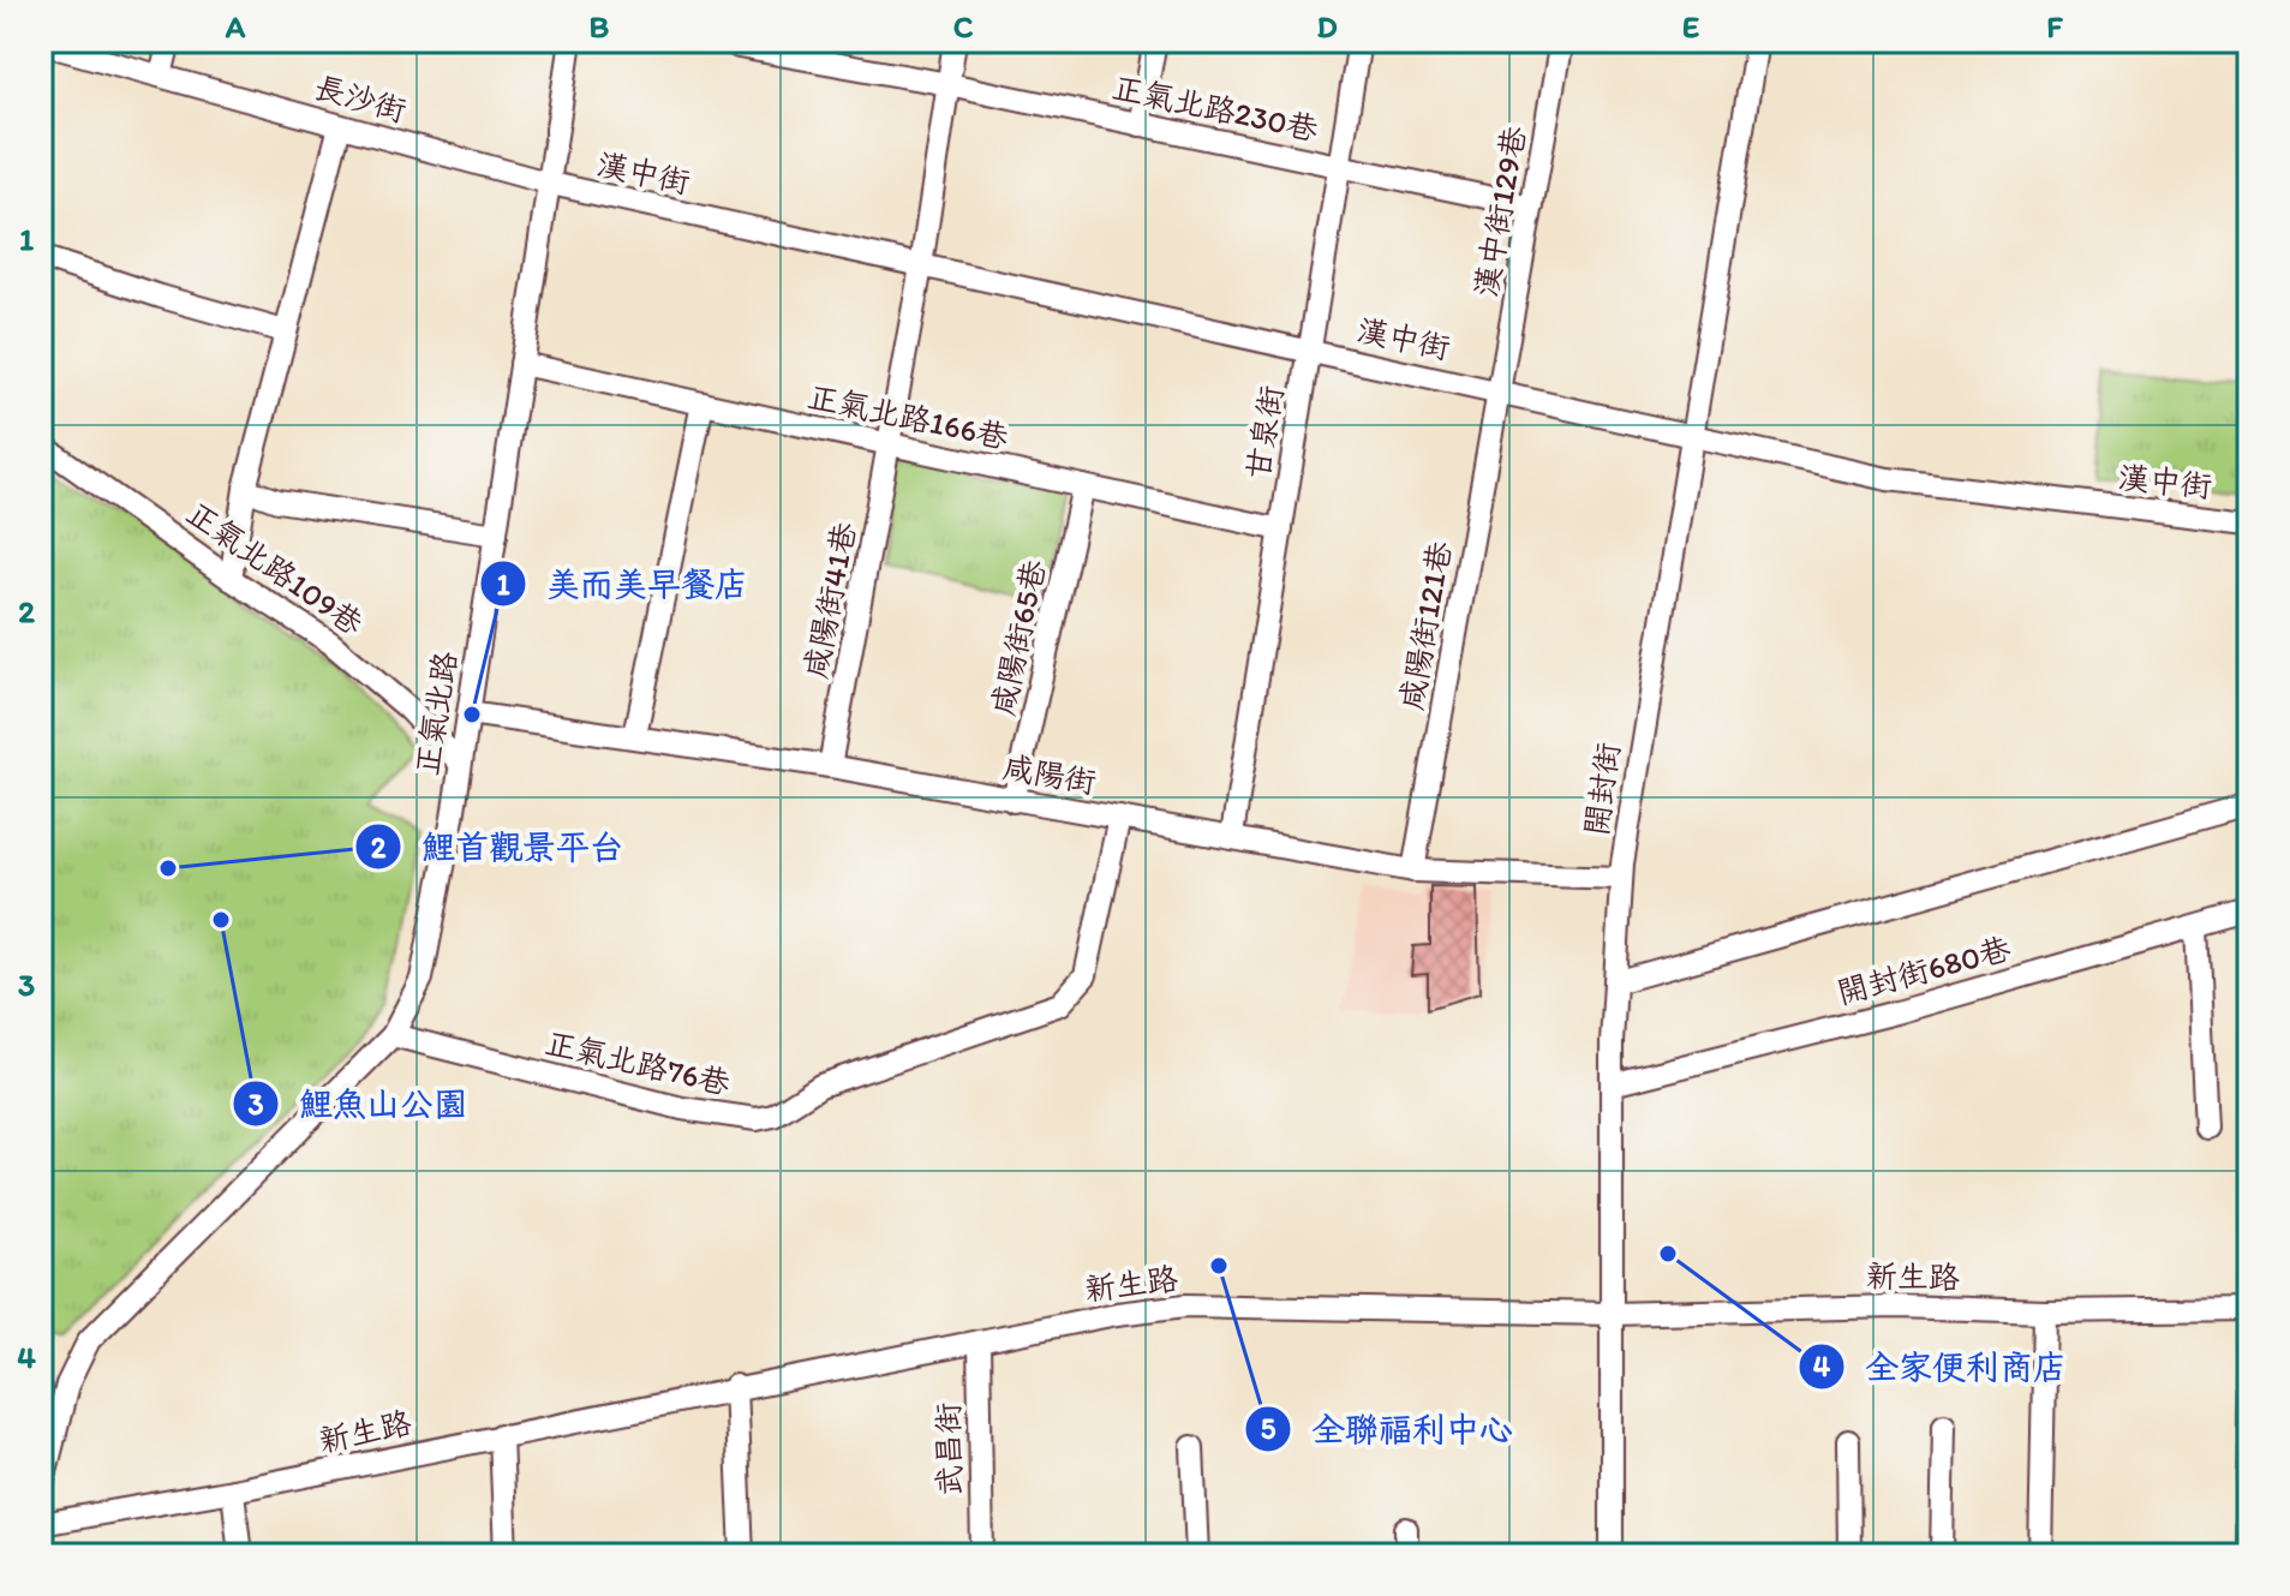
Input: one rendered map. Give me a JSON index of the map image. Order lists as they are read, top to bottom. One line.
{"streets":{"street":["長沙街","正氣北路230巷","漢中街","漢中街129巷","正氣北路166巷","甘泉街","正氣北路109巷","咸陽街41巷","咸陽街121巷","咸陽街65巷","正氣北路","咸陽街","開封街","開封街680巷","正氣北路76巷","新生路","武昌街"]},"crossings":[["長沙街","漢中街"],["長沙街","正氣北路"],["正氣北路230巷","漢中街129巷"],["正氣北路230巷","甘泉街"],["正氣北路230巷","咸陽街41巷"],["漢中街","漢中街129巷"],["漢中街","甘泉街"],["漢中街","咸陽街41巷"],["漢中街","咸陽街121巷"],["漢中街","正氣北路"],["漢中街","開封街"],["漢中街129巷","咸陽街121巷"],["正氣北路166巷","甘泉街"],["正氣北路166巷","咸陽街41巷"],["正氣北路166巷","咸陽街65巷"],["正氣北路166巷","正氣北路"],["甘泉街","咸陽街"],["正氣北路109巷","正氣北路"],["咸陽街41巷","咸陽街"],["咸陽街121巷","咸陽街"],["咸陽街65巷","咸陽街"],["正氣北路","咸陽街"],["正氣北路","正氣北路76巷"],["咸陽街","開封街"],["咸陽街","正氣北路76巷"],["開封街","開封街680巷"],["開封街","新生路"],["新生路","武昌街"]],"places":["美而美早餐店","鯉首觀景平台","鯉魚山公園","全家便利商店","全聯福利中心"],"grid":{"columns":["A","B","C","D","E","F"],"rows":["1","2","3","4"]}}
